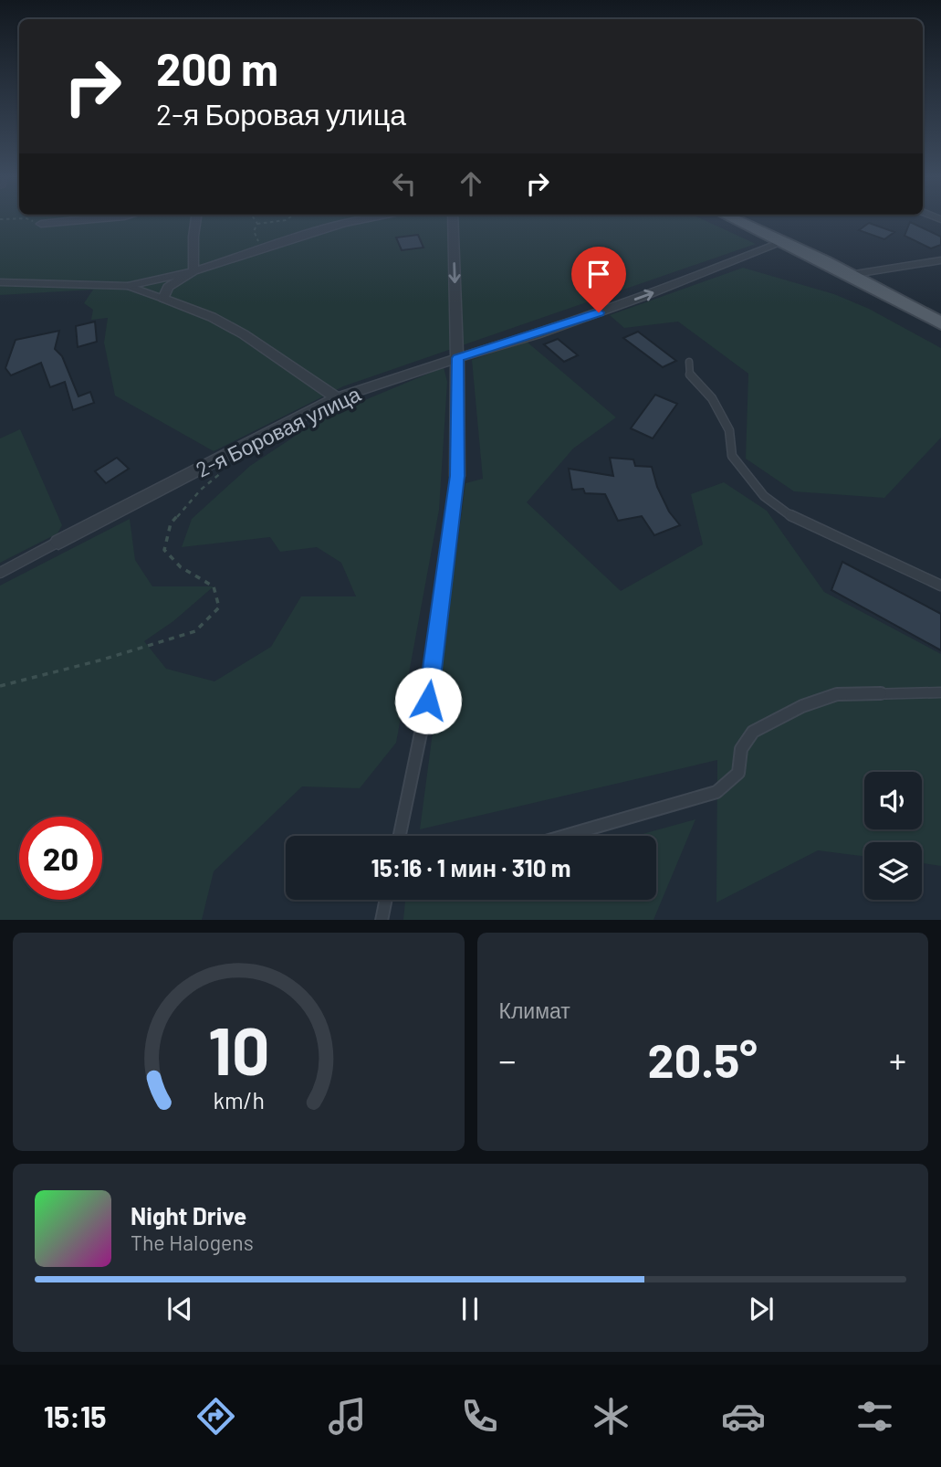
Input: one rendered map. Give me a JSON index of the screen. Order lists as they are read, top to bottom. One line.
{"streets":{"street":["2-я Боровая улица"]},"one_way":["2-я Боровая улица"],"page":{"turn":["200 m","2-я Боровая улица"],"limit":"20","trip":"15:16 · 1 мин · 310 m","tile":"Климат","heat":["−","20.5°","+"],"song":["Night Drive","The Halogens"],"tabs":"15:15","gauge":["10","km/h"]}}
